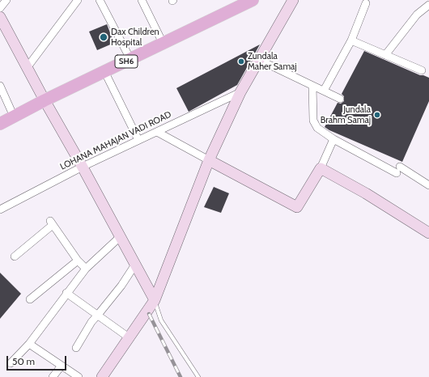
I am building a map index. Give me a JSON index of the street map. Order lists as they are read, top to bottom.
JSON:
{
  "streets": {
    "main road": ["SH6"],
    "street": ["LOHANA MAHAJAN VADI ROAD"]
  },
  "places": ["Dax Children Hospital", "Zundala Maher Samaj", "Jundala Brahm Samaj"],
  "scale_bar": "50 m"
}
